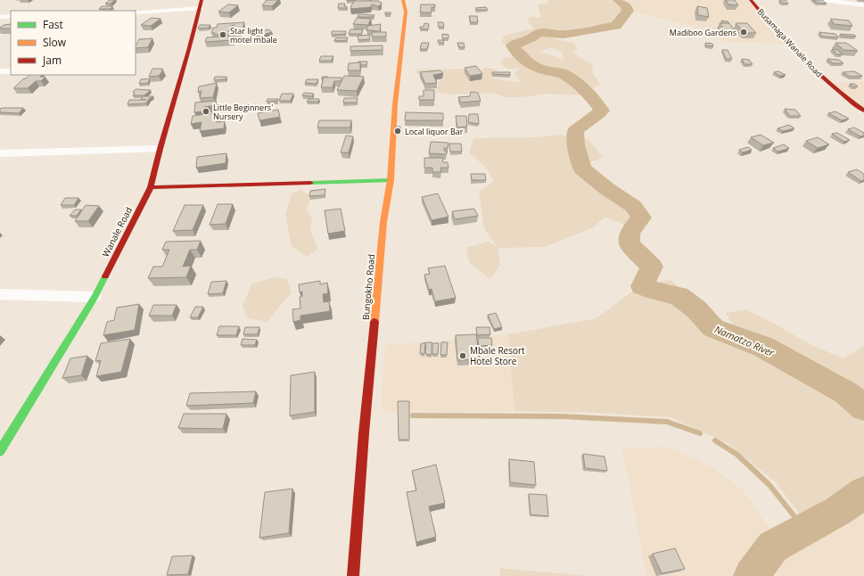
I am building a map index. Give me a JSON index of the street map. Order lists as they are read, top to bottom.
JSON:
{
  "streets": {
    "street": ["Busamaga Wanale Road", "Wanale Road", "Bungokho Road"]
  },
  "water": ["Namatzo River"],
  "places": [
    "Madiboo Gardens",
    "Star light motel mbale",
    "Little Beginners' Nursery",
    "Local liquor Bar",
    "Mbale Resort Hotel Store"
  ],
  "legend": ["Fast", "Slow", "Jam"]
}
